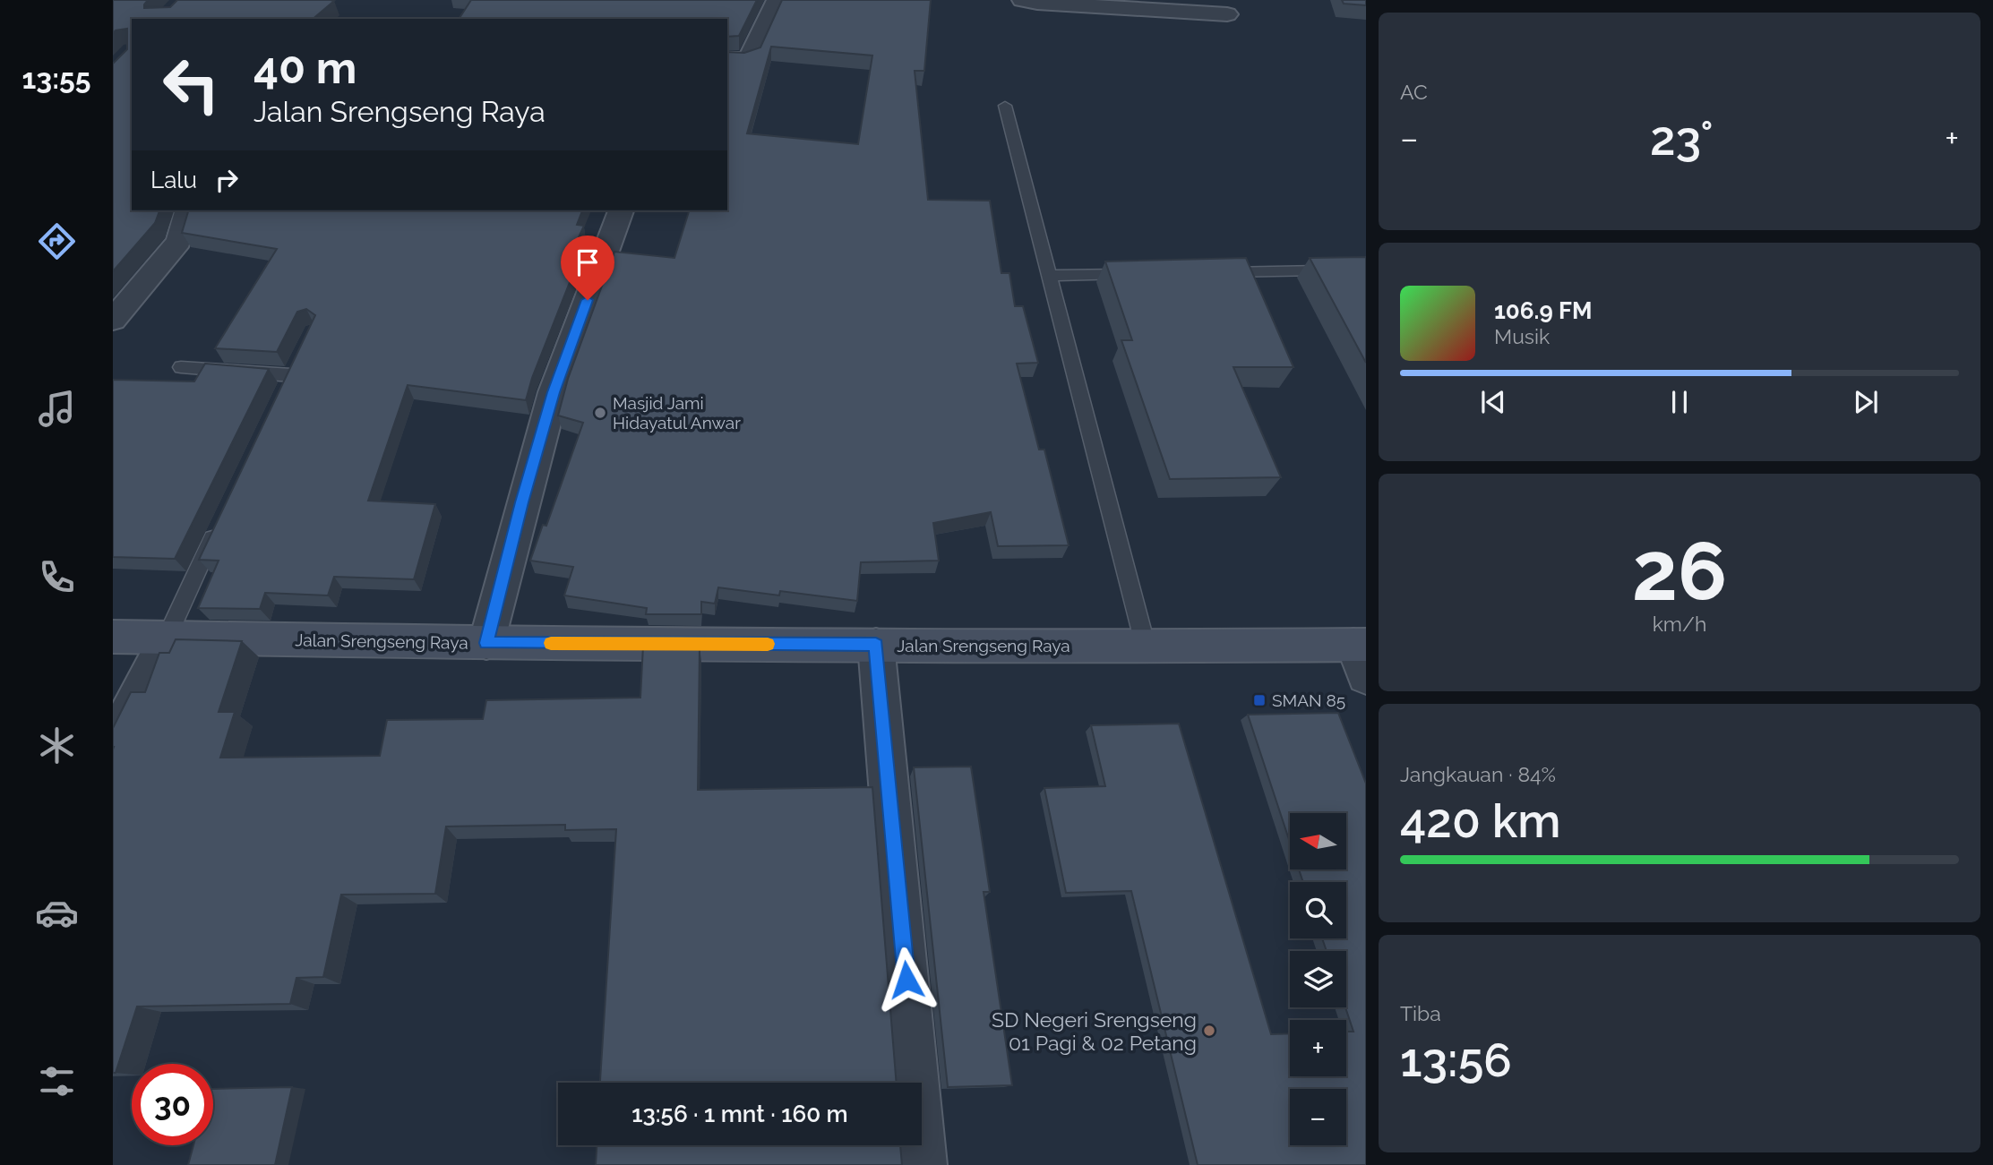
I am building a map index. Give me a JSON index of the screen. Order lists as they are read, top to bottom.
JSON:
{
  "streets": {
    "main road": ["Jalan Srengseng Raya"]
  },
  "places": {
    "other": ["Masjid Jami Hidayatul Anwar", "SD Negeri Srengseng 01 Pagi & 02 Petang"],
    "transit": ["SMAN 85"]
  },
  "north": "left",
  "page": {
    "tabs": "13:55",
    "tile": [
      "AC",
      ["26", "km/h"],
      ["Jangkauan · 84%", "420 km"],
      ["Tiba", "13:56"]
    ],
    "turn": ["40 m", "Jalan Srengseng Raya"],
    "heat": ["−", "23°", "+"],
    "then": "Lalu",
    "song": ["106.9 FM", "Musik"],
    "map_buttons": ["+", "−"],
    "limit": "30",
    "trip": "13:56 · 1 mnt · 160 m"
  }
}
